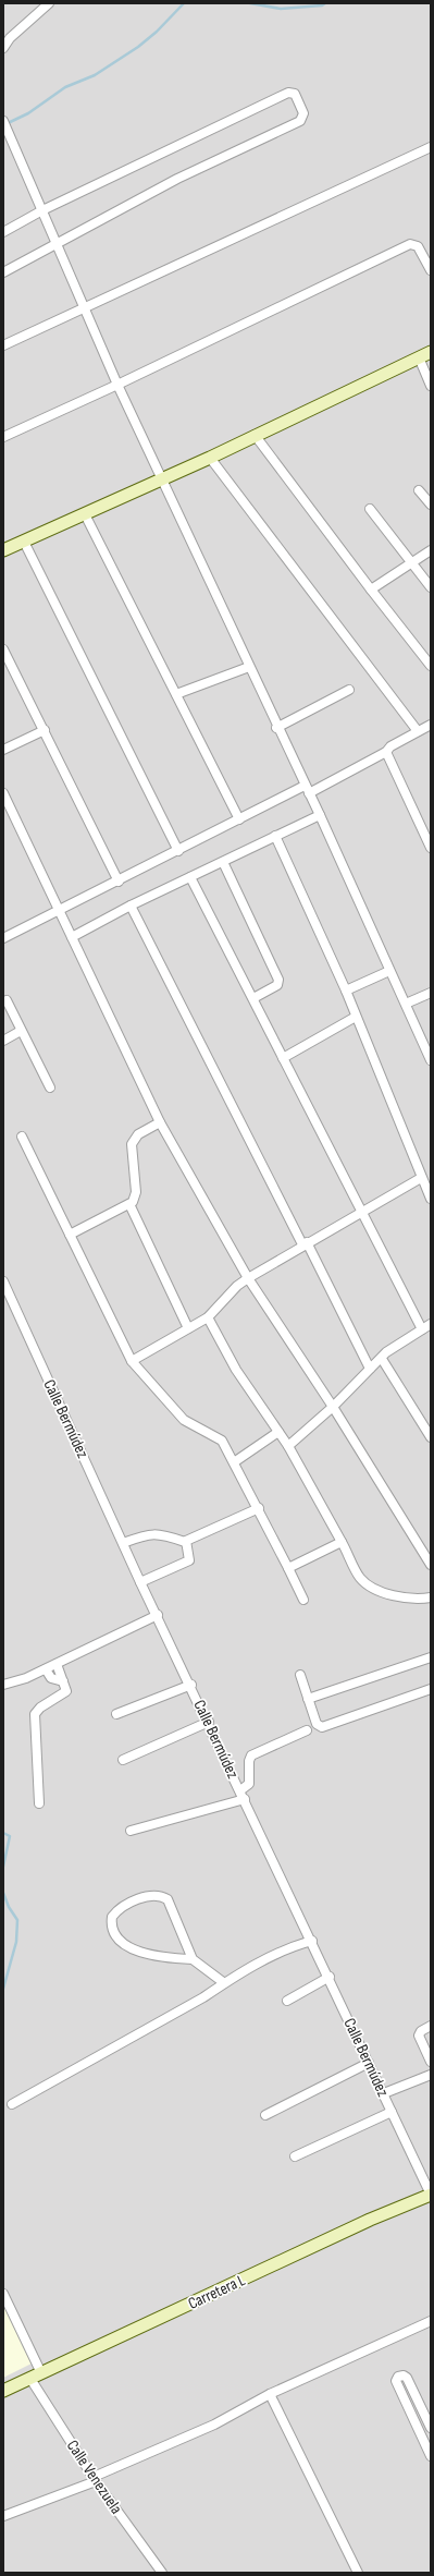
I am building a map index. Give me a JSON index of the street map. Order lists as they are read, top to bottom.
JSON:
{
  "streets": {
    "street": ["Calle Bermúdez", "Carretera L", "Calle Venezuela"]
  },
  "crossings": [
    ["Calle Bermúdez", "Carretera L"],
    ["Carretera L", "Calle Venezuela"]
  ]
}
